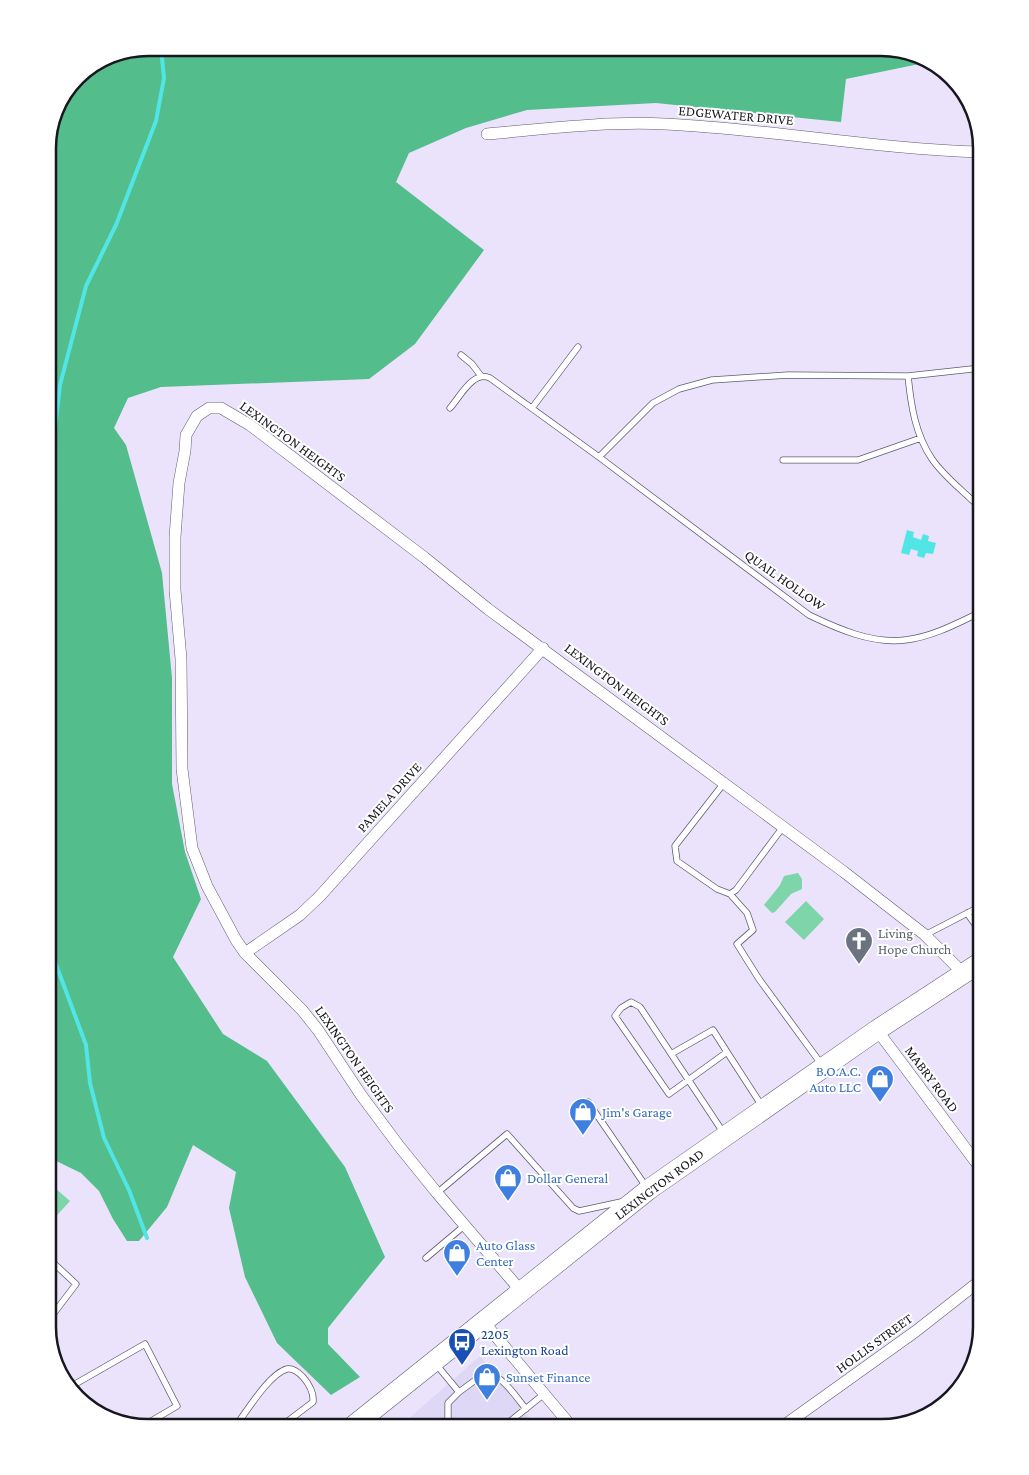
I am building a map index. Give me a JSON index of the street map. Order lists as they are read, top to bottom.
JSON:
{
  "streets": {
    "highway": ["LEXINGTON ROAD"],
    "street": [
      "EDGEWATER DRIVE",
      "LEXINGTON HEIGHTS",
      "PAMELA DRIVE",
      "MABRY ROAD",
      "HOLLIS STREET"
    ],
    "lane": ["QUAIL HOLLOW"]
  },
  "crossings": [
    ["LEXINGTON HEIGHTS", "PAMELA DRIVE"],
    ["LEXINGTON HEIGHTS", "LEXINGTON ROAD"],
    ["MABRY ROAD", "LEXINGTON ROAD"]
  ],
  "places": {
    "church": ["Living Hope Church"],
    "shop": [
      "B.O.A.C. Auto LLC",
      "Jim's Garage",
      "Dollar General",
      "Auto Glass Center",
      "Sunset Finance"
    ],
    "bus stop": ["2205 Lexington Road"]
  }
}
